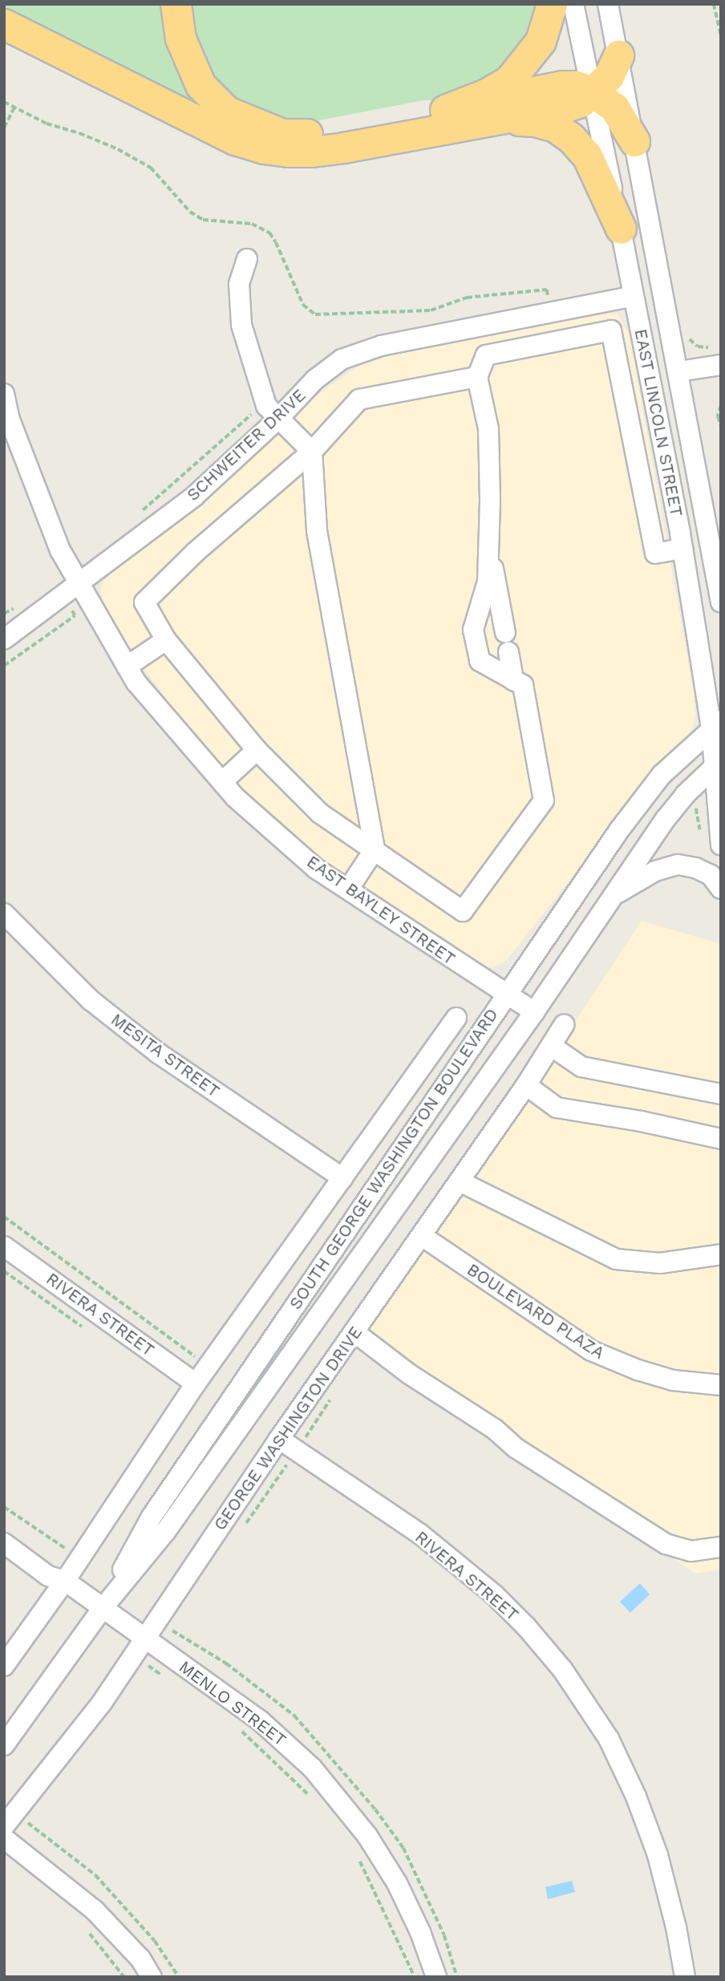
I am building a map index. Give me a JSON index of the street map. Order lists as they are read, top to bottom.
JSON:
{
  "streets": {
    "street": [
      "EAST LINCOLN STREET",
      "SCHWEITER DRIVE",
      "EAST BAYLEY STREET",
      "MESITA STREET",
      "SOUTH GEORGE WASHINGTON BOULEVARD",
      "BOULEVARD PLAZA",
      "RIVERA STREET",
      "GEORGE WASHINGTON DRIVE",
      "MENLO STREET"
    ]
  },
  "crossings": [
    ["EAST LINCOLN STREET", "SCHWEITER DRIVE"],
    ["EAST LINCOLN STREET", "SOUTH GEORGE WASHINGTON BOULEVARD"],
    ["SCHWEITER DRIVE", "EAST BAYLEY STREET"],
    ["EAST BAYLEY STREET", "SOUTH GEORGE WASHINGTON BOULEVARD"],
    ["SOUTH GEORGE WASHINGTON BOULEVARD", "MENLO STREET"],
    ["BOULEVARD PLAZA", "GEORGE WASHINGTON DRIVE"],
    ["RIVERA STREET", "GEORGE WASHINGTON DRIVE"],
    ["GEORGE WASHINGTON DRIVE", "MENLO STREET"]
  ]
}
